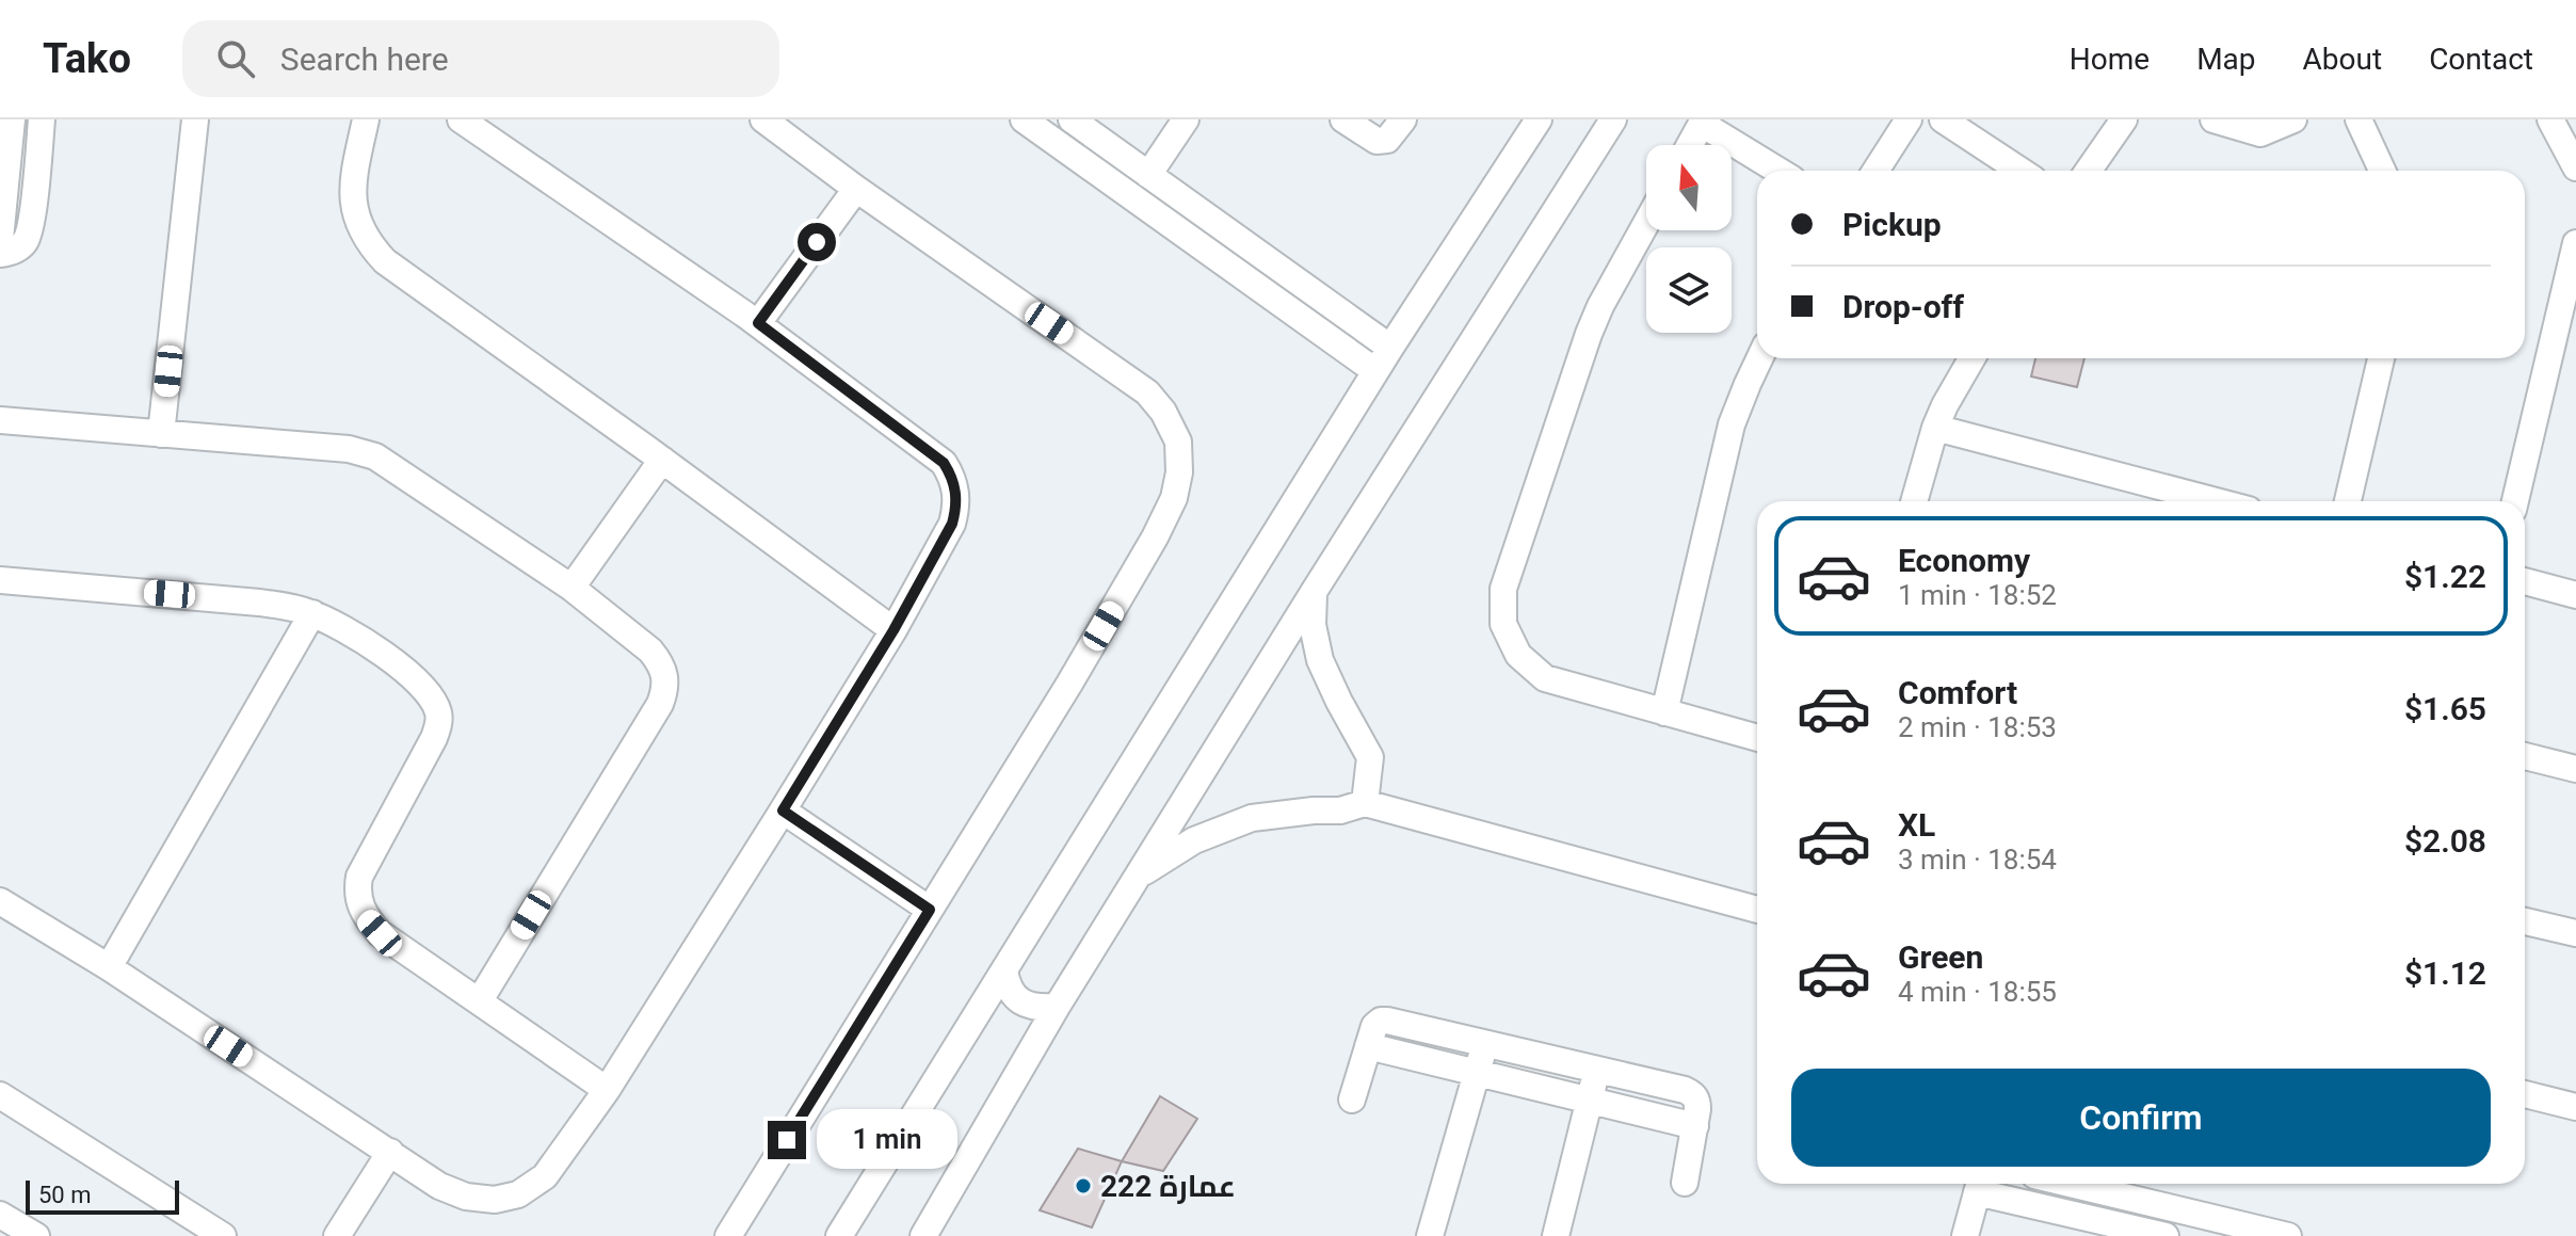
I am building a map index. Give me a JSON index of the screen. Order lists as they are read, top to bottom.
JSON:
{
  "places": ["عمارة 222"],
  "scale_bar": "50 m",
  "north": "top",
  "page": {
    "header": "Tako",
    "search": "Search here",
    "nav": [
      "Home",
      "Map",
      "About",
      "Contact"
    ],
    "banner": ["Pickup", "Drop-off"],
    "list": [
      {
        "name": "Economy",
        "note": "1 min · 18:52",
        "value": "$1.22"
      },
      {
        "name": "Comfort",
        "note": "2 min · 18:53",
        "value": "$1.65"
      },
      {
        "name": "XL",
        "note": "3 min · 18:54",
        "value": "$2.08"
      },
      {
        "name": "Green",
        "note": "4 min · 18:55",
        "value": "$1.12"
      }
    ],
    "buttons": "Confirm",
    "bubble": "1 min",
    "scale": "50 m"
  }
}
